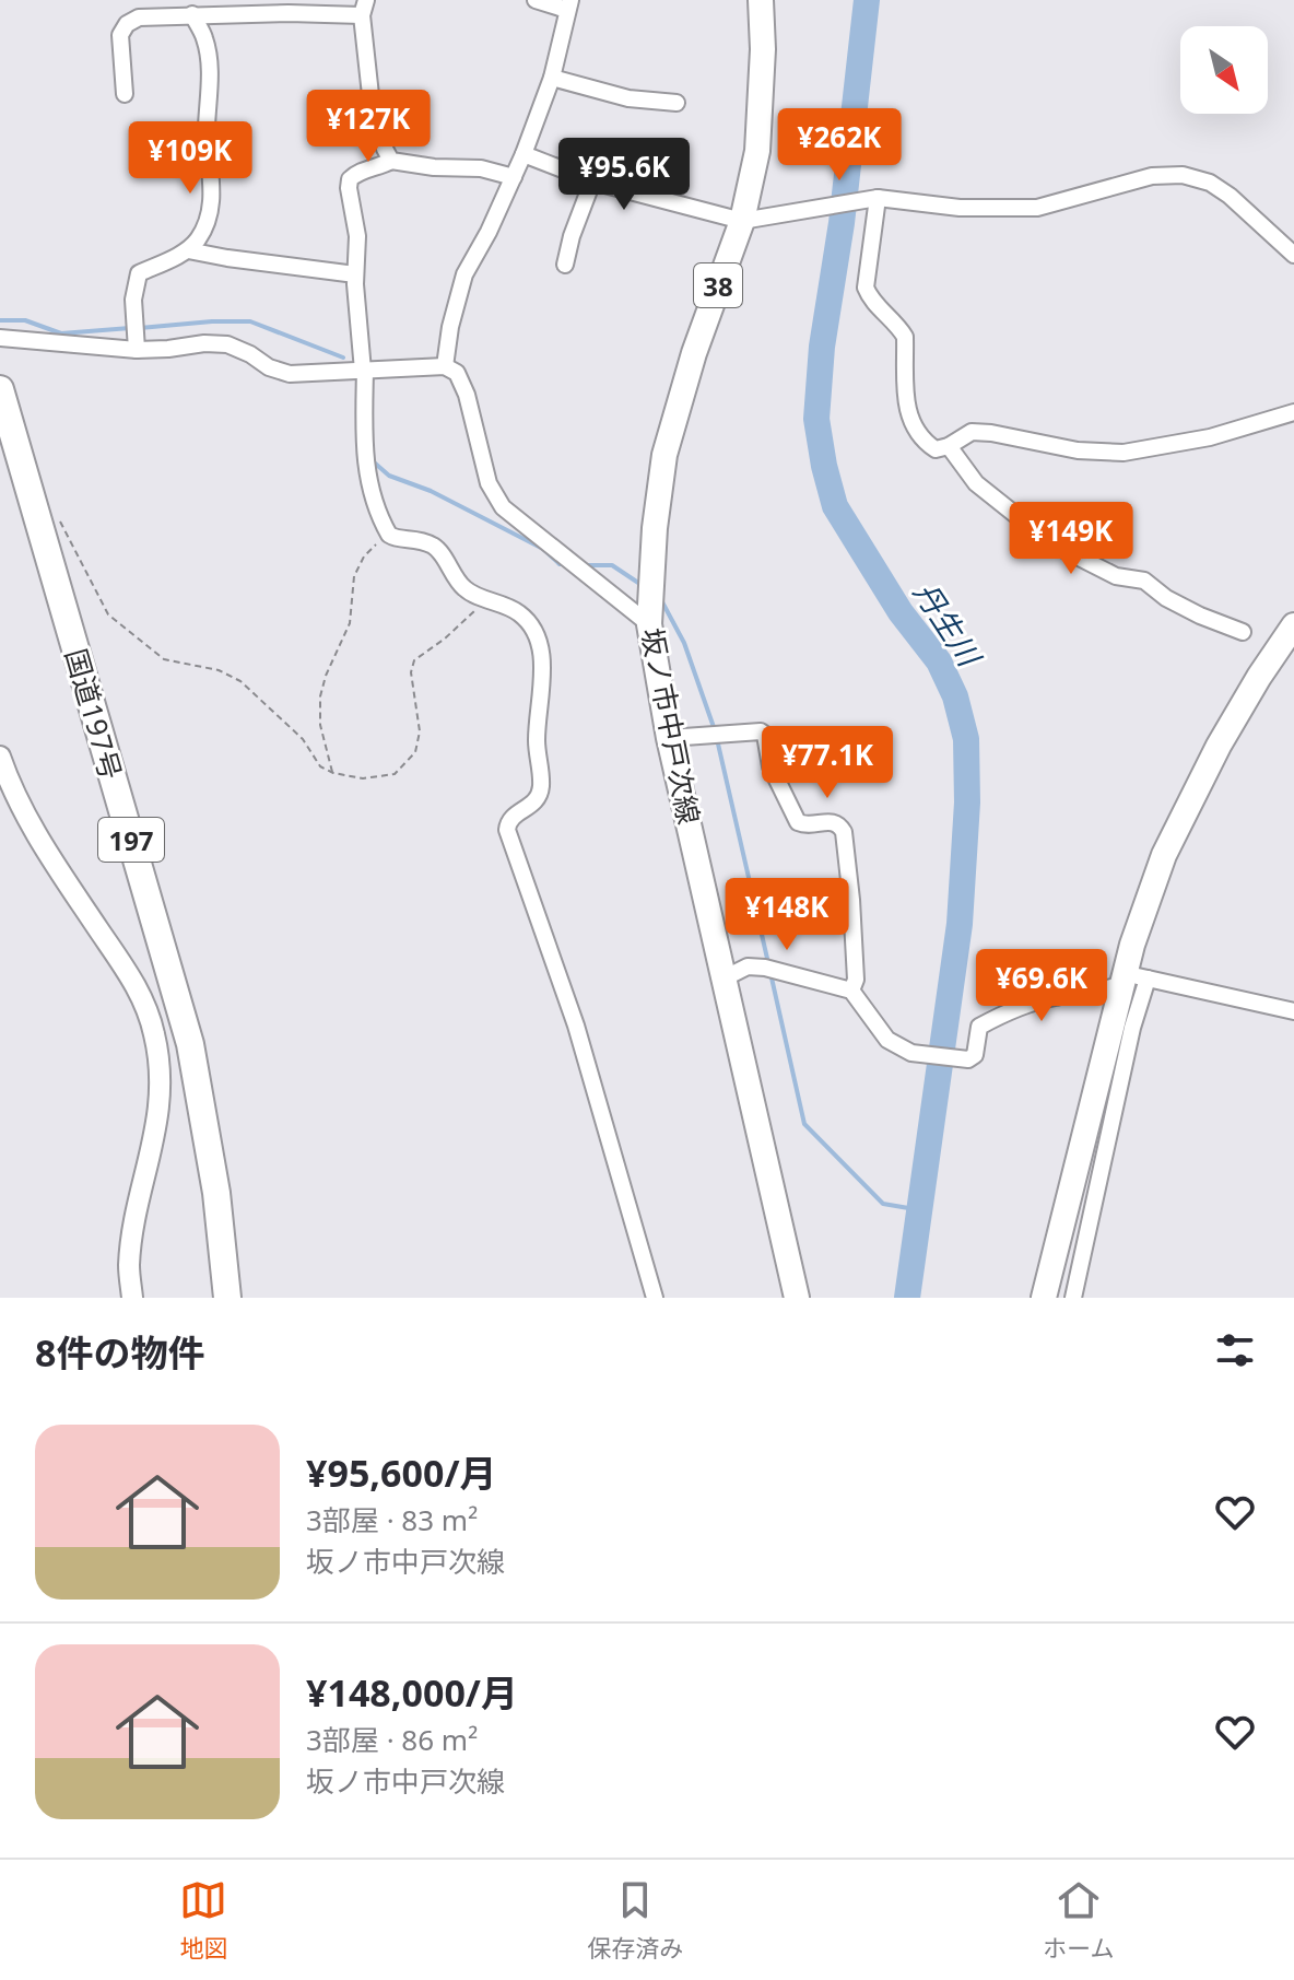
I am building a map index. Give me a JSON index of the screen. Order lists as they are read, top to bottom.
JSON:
{
  "streets": {
    "highway": ["国道197号", "197"],
    "main road": ["38", "坂ノ市中戸次線"]
  },
  "water": ["丹生川"],
  "north": "bottom right",
  "page": {
    "price": [
      "¥127K",
      "¥262K",
      "¥109K",
      "¥95.6K",
      "¥149K",
      "¥77.1K",
      "¥148K",
      "¥69.6K"
    ],
    "heading": "8件の物件",
    "list": [
      {
        "name": "¥95,600/月",
        "note": "3部屋 · 83 m² · 坂ノ市中戸次線"
      },
      {
        "name": "¥148,000/月",
        "note": "3部屋 · 86 m² · 坂ノ市中戸次線"
      }
    ],
    "tabs": ["地図", "保存済み", "ホーム"]
  }
}
